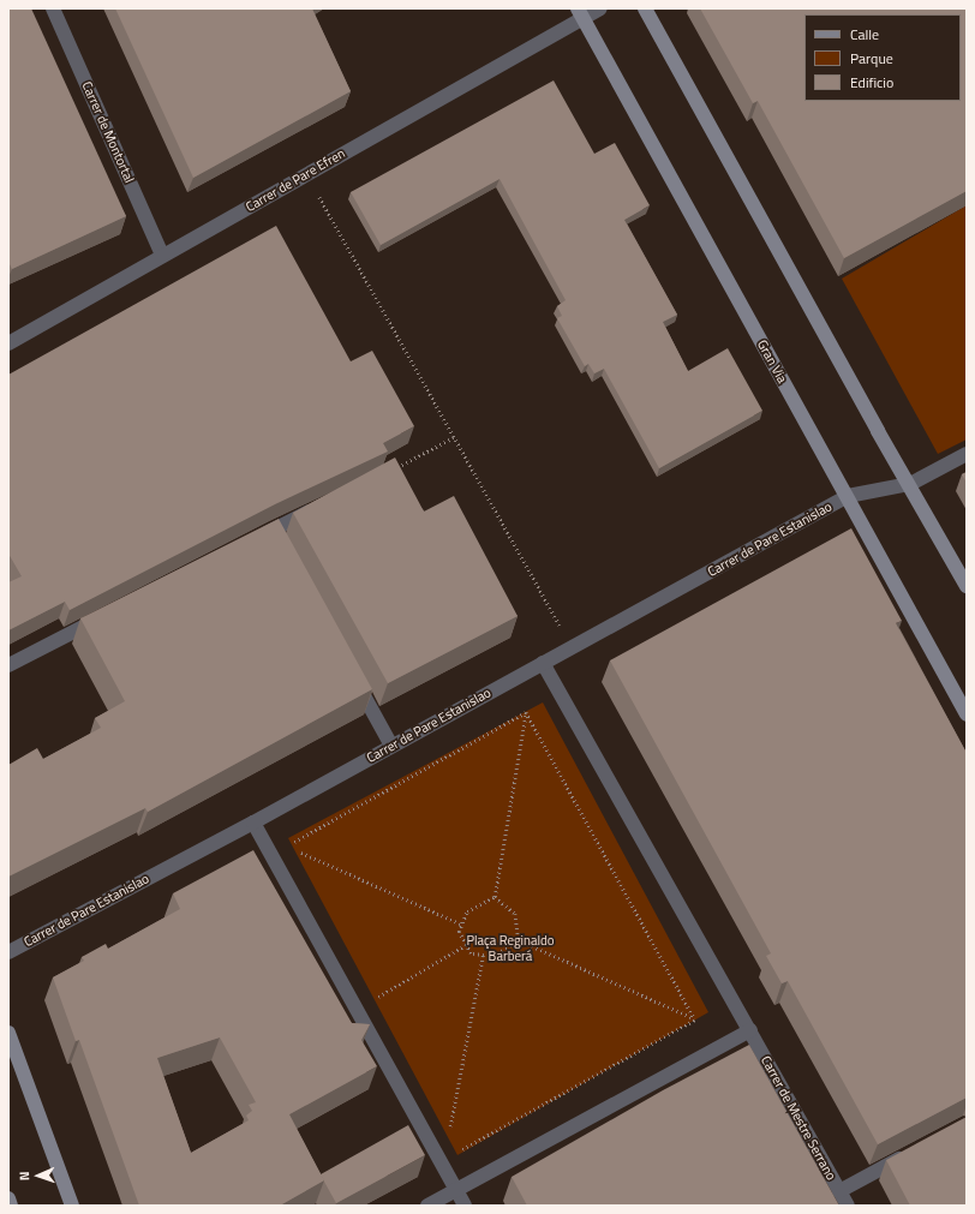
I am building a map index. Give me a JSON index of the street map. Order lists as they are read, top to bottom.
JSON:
{
  "streets": {
    "street": [
      "Carrer de Montortal",
      "Carrer de Pare Efren",
      "Gran Via",
      "Carrer de Pare Estanislao",
      "Carrer de Mestre Serrano"
    ]
  },
  "crossings": [
    ["Carrer de Montortal", "Carrer de Pare Efren"],
    ["Carrer de Pare Efren", "Gran Via"],
    ["Gran Via", "Carrer de Pare Estanislao"]
  ],
  "parks": ["Plaça Reginaldo Barberá"],
  "legend": ["Calle", "Parque", "Edificio"],
  "north": "left"
}
